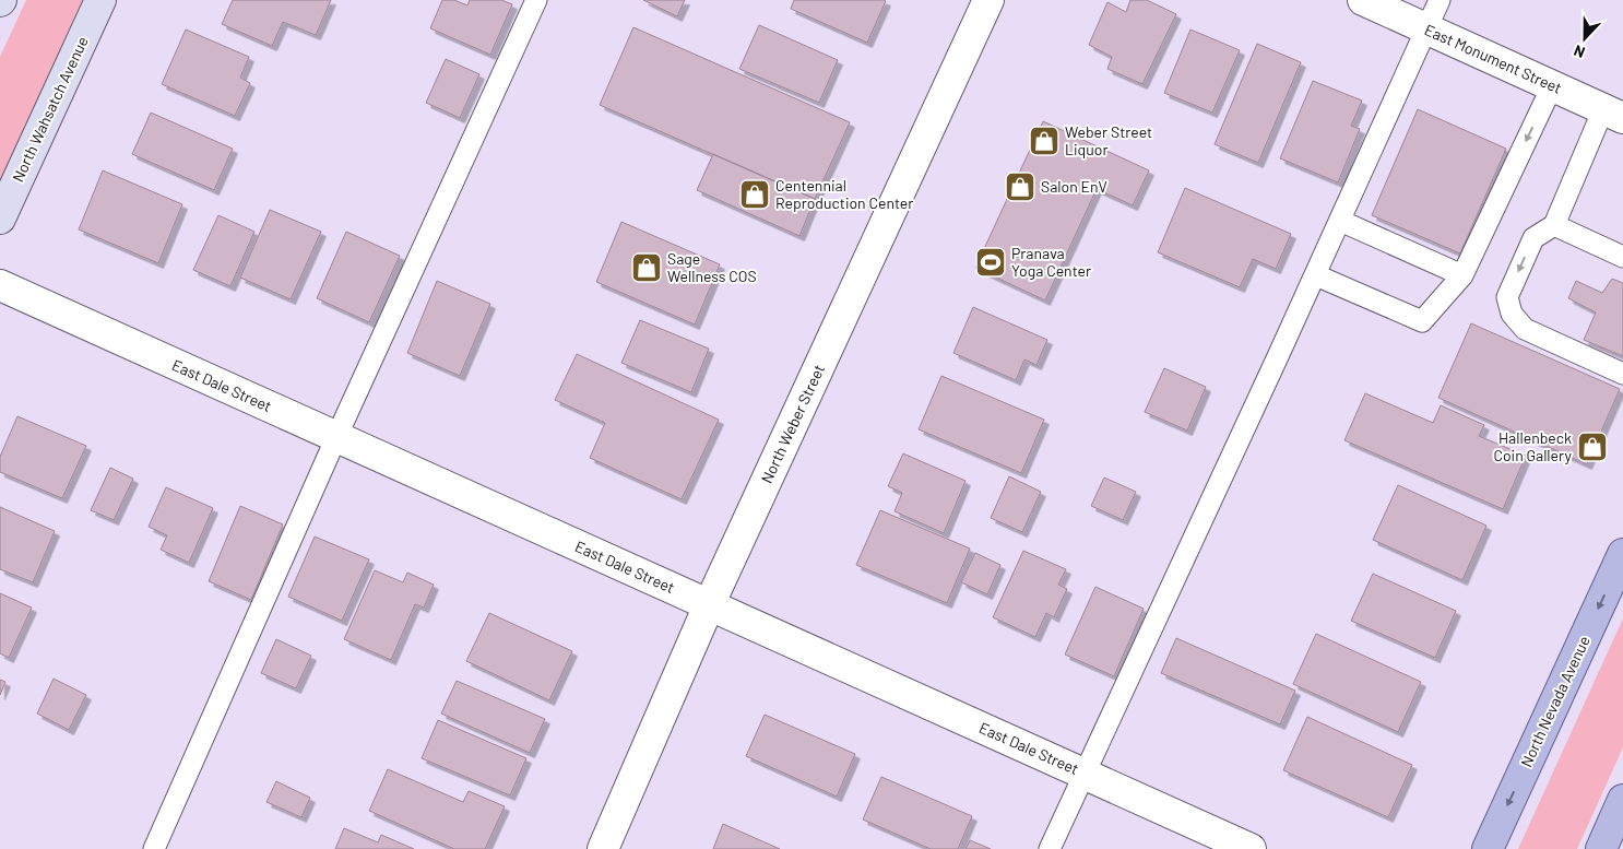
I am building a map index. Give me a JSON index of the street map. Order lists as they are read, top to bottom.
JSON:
{
  "streets": {
    "main road": ["North Wahsatch Avenue", "North Nevada Avenue"],
    "street": ["East Monument Street", "East Dale Street", "North Weber Street"]
  },
  "crossings": [
    ["East Dale Street", "North Weber Street"]
  ],
  "one_way": ["North Nevada Avenue"],
  "places": {
    "shop": [
      "Weber Street Liquor",
      "Salon EnV",
      "Centennial Reproduction Center",
      "Sage Wellness COS",
      "Hallenbeck Coin Gallery"
    ],
    "sports": ["Pranava Yoga Center"]
  },
  "north": "bottom"
}
